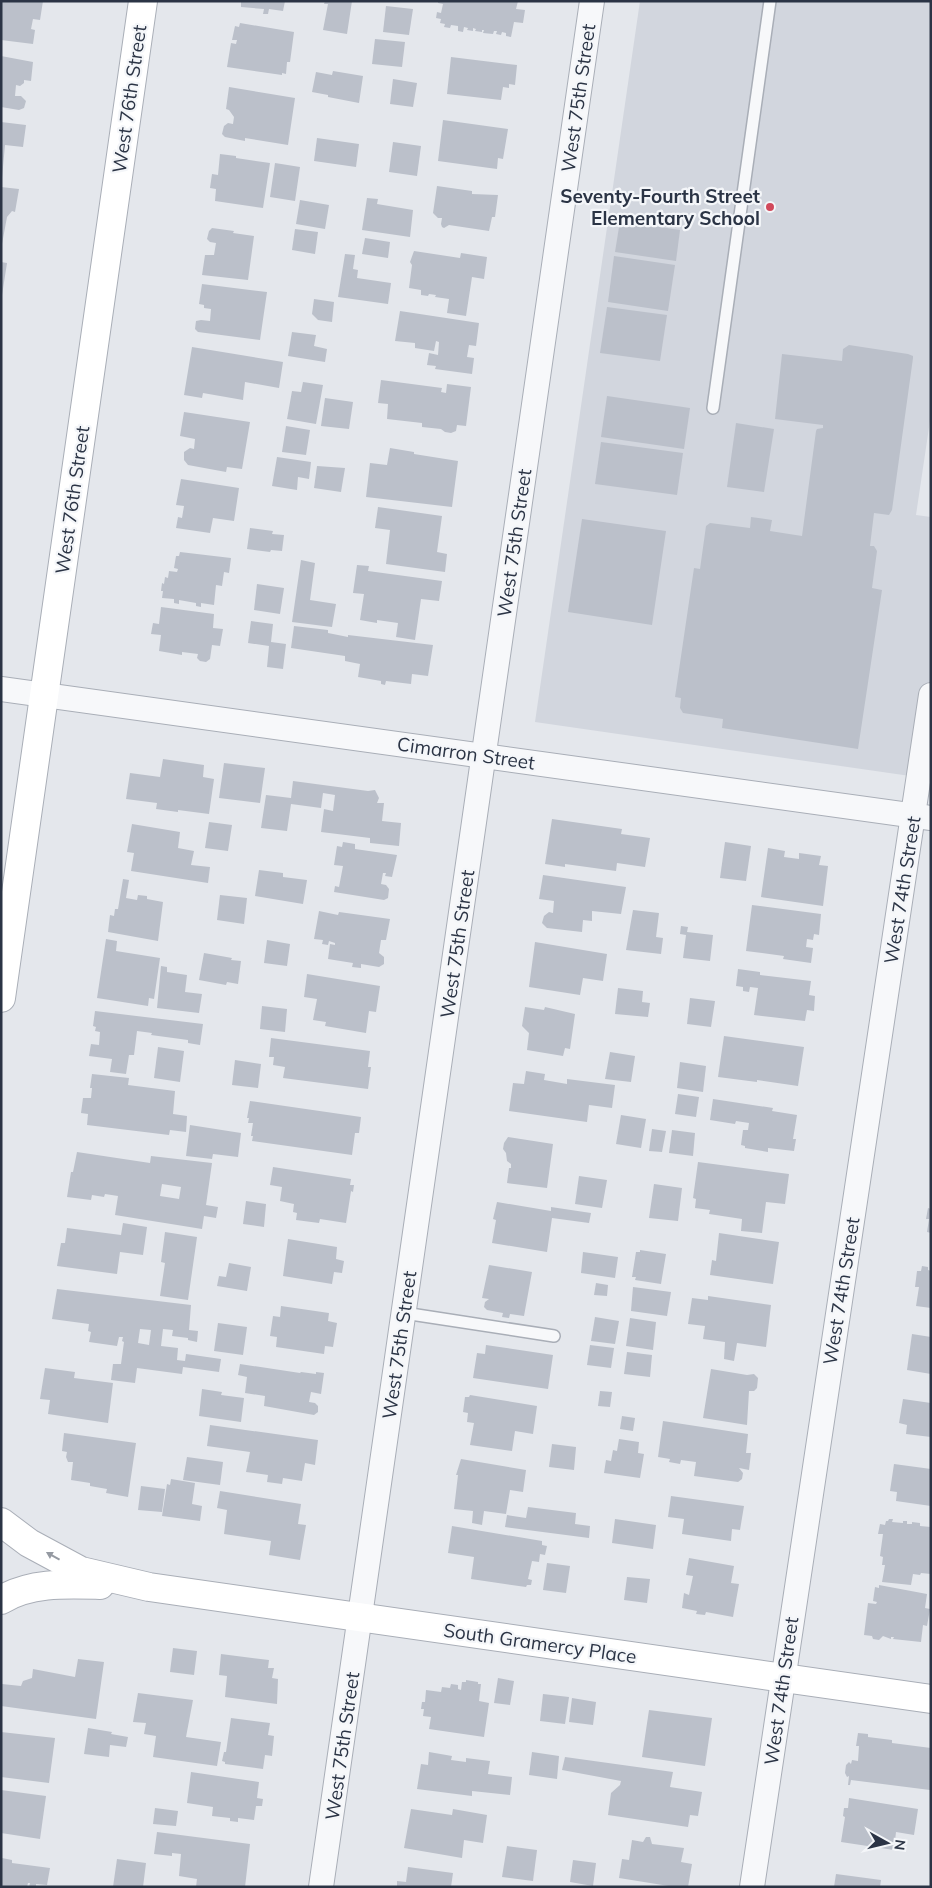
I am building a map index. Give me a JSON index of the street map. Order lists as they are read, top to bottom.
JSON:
{
  "streets": {
    "street": [
      "West 75th Street",
      "West 76th Street",
      "Cimarron Street",
      "West 74th Street",
      "South Gramercy Place"
    ]
  },
  "crossings": [
    ["West 75th Street", "Cimarron Street"],
    ["West 75th Street", "South Gramercy Place"],
    ["West 76th Street", "Cimarron Street"],
    ["Cimarron Street", "West 74th Street"],
    ["West 74th Street", "South Gramercy Place"]
  ],
  "places": ["Seventy-Fourth Street Elementary School"],
  "north": "right"
}
